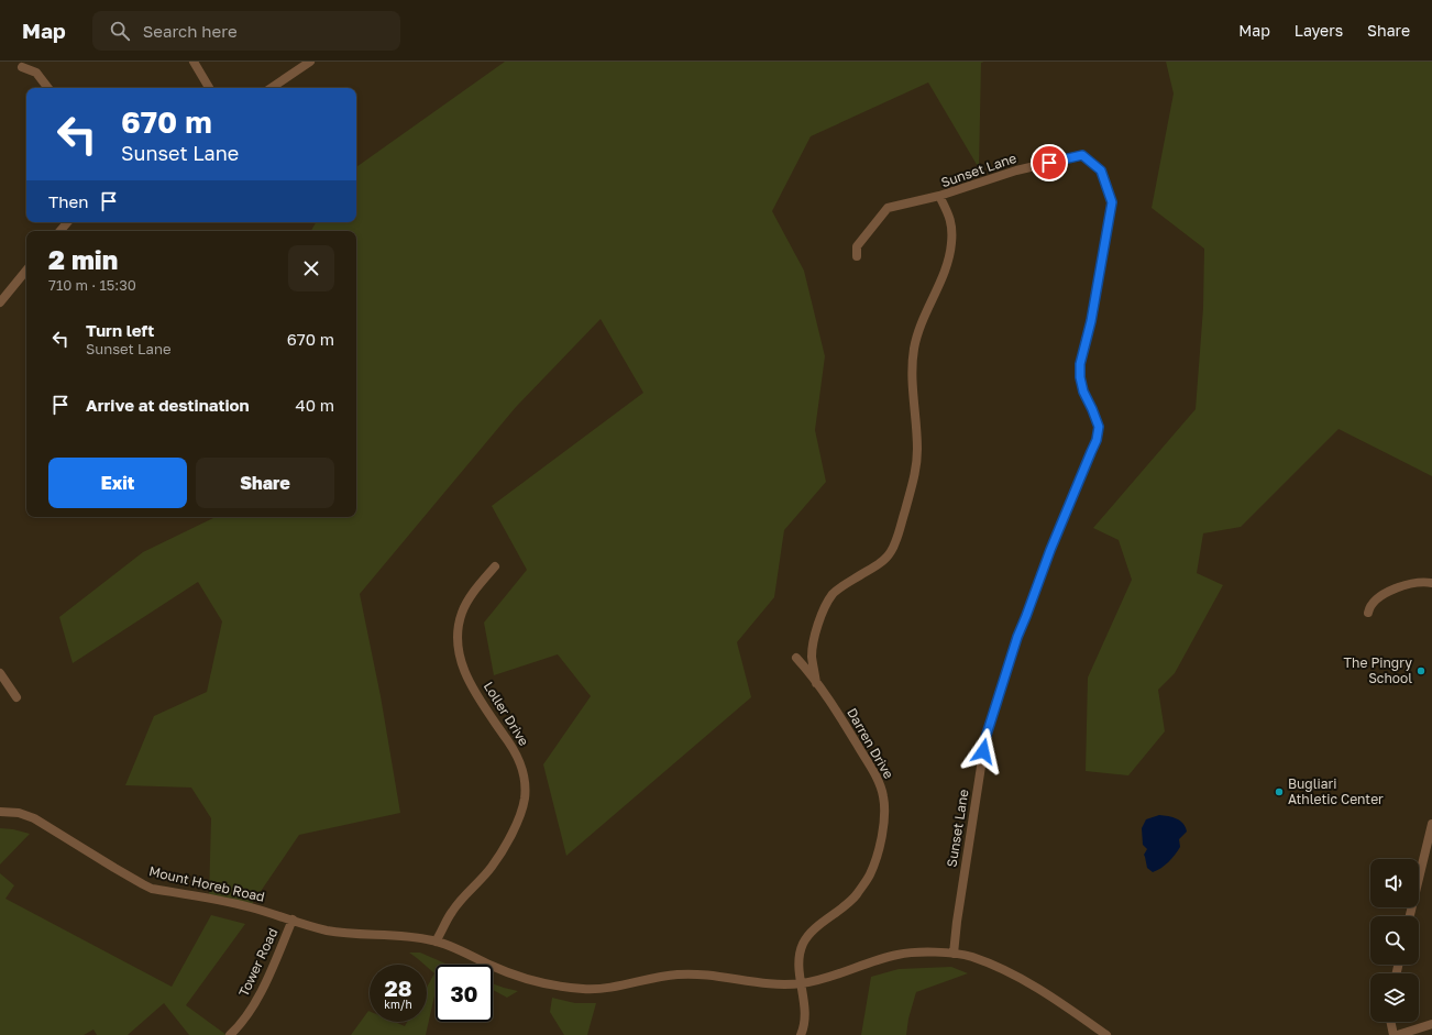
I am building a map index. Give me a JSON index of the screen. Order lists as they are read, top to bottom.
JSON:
{
  "streets": {
    "street": [
      "Sunset Lane",
      "Loller Drive",
      "Darren Drive",
      "Mount Horeb Road",
      "Tower Road"
    ]
  },
  "crossings": [
    ["Sunset Lane", "Darren Drive"],
    ["Sunset Lane", "Mount Horeb Road"],
    ["Loller Drive", "Mount Horeb Road"],
    ["Darren Drive", "Mount Horeb Road"],
    ["Mount Horeb Road", "Tower Road"]
  ],
  "places": ["The Pingry School", "Bugliari Athletic Center"],
  "page": {
    "header": "Map",
    "search": "Search here",
    "nav": ["Map", "Layers", "Share"],
    "turn": ["670 m", "Sunset Lane"],
    "then": "Then",
    "heading": ["2 min", "710 m · 15:30"],
    "list": [
      {
        "name": "Turn left",
        "note": "Sunset Lane",
        "value": "670 m"
      },
      {
        "name": "Arrive at destination",
        "value": "40 m"
      }
    ],
    "buttons": ["Exit", "Share"],
    "speed": "28 km/h",
    "limit": "30"
  }
}
